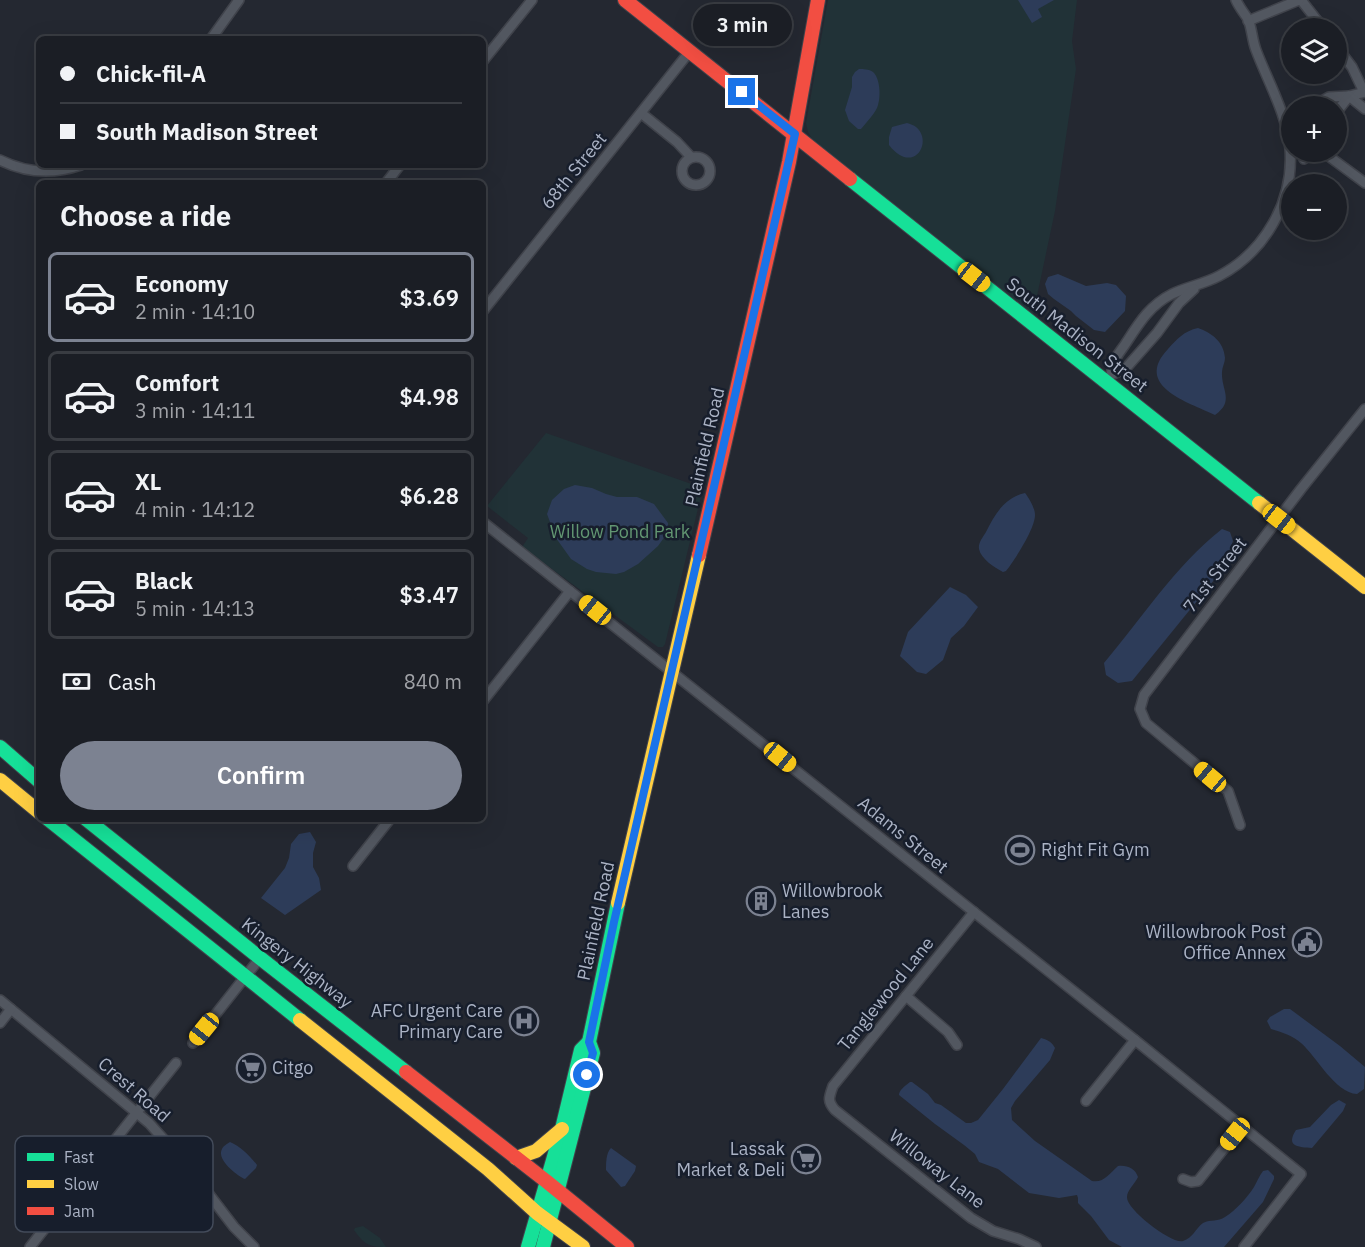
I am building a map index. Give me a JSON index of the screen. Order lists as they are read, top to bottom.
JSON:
{
  "streets": {
    "main road": ["South Madison Street", "Plainfield Road", "Kingery Highway"],
    "street": [
      "68th Street",
      "71st Street",
      "Adams Street",
      "Tanglewood Lane",
      "Crest Road",
      "Willoway Lane"
    ]
  },
  "crossings": [
    ["68th Street", "South Madison Street"],
    ["South Madison Street", "Plainfield Road"],
    ["South Madison Street", "71st Street"],
    ["Plainfield Road", "Adams Street"],
    ["Plainfield Road", "Kingery Highway"],
    ["Adams Street", "Tanglewood Lane"],
    ["Tanglewood Lane", "Willoway Lane"]
  ],
  "parks": ["Willow Pond Park"],
  "places": {
    "sports": ["Right Fit Gym"],
    "building": ["Willowbrook Lanes"],
    "public building": ["Willowbrook Post Office Annex"],
    "hospital": ["AFC Urgent Care Primary Care"],
    "supermarket": ["Citgo", "Lassak Market & Deli"]
  },
  "legend": ["Fast", "Slow", "Jam"],
  "page": {
    "bubble": "3 min",
    "map_buttons": ["+", "−"],
    "banner": ["Chick-fil-A", "South Madison Street"],
    "heading": "Choose a ride",
    "list": [
      {
        "name": "Economy",
        "note": "2 min · 14:10",
        "value": "$3.69"
      },
      {
        "name": "Comfort",
        "note": "3 min · 14:11",
        "value": "$4.98"
      },
      {
        "name": "XL",
        "note": "4 min · 14:12",
        "value": "$6.28"
      },
      {
        "name": "Black",
        "note": "5 min · 14:13",
        "value": "$3.47"
      }
    ],
    "pay": ["Cash", "840 m"],
    "buttons": "Confirm"
  }
}
